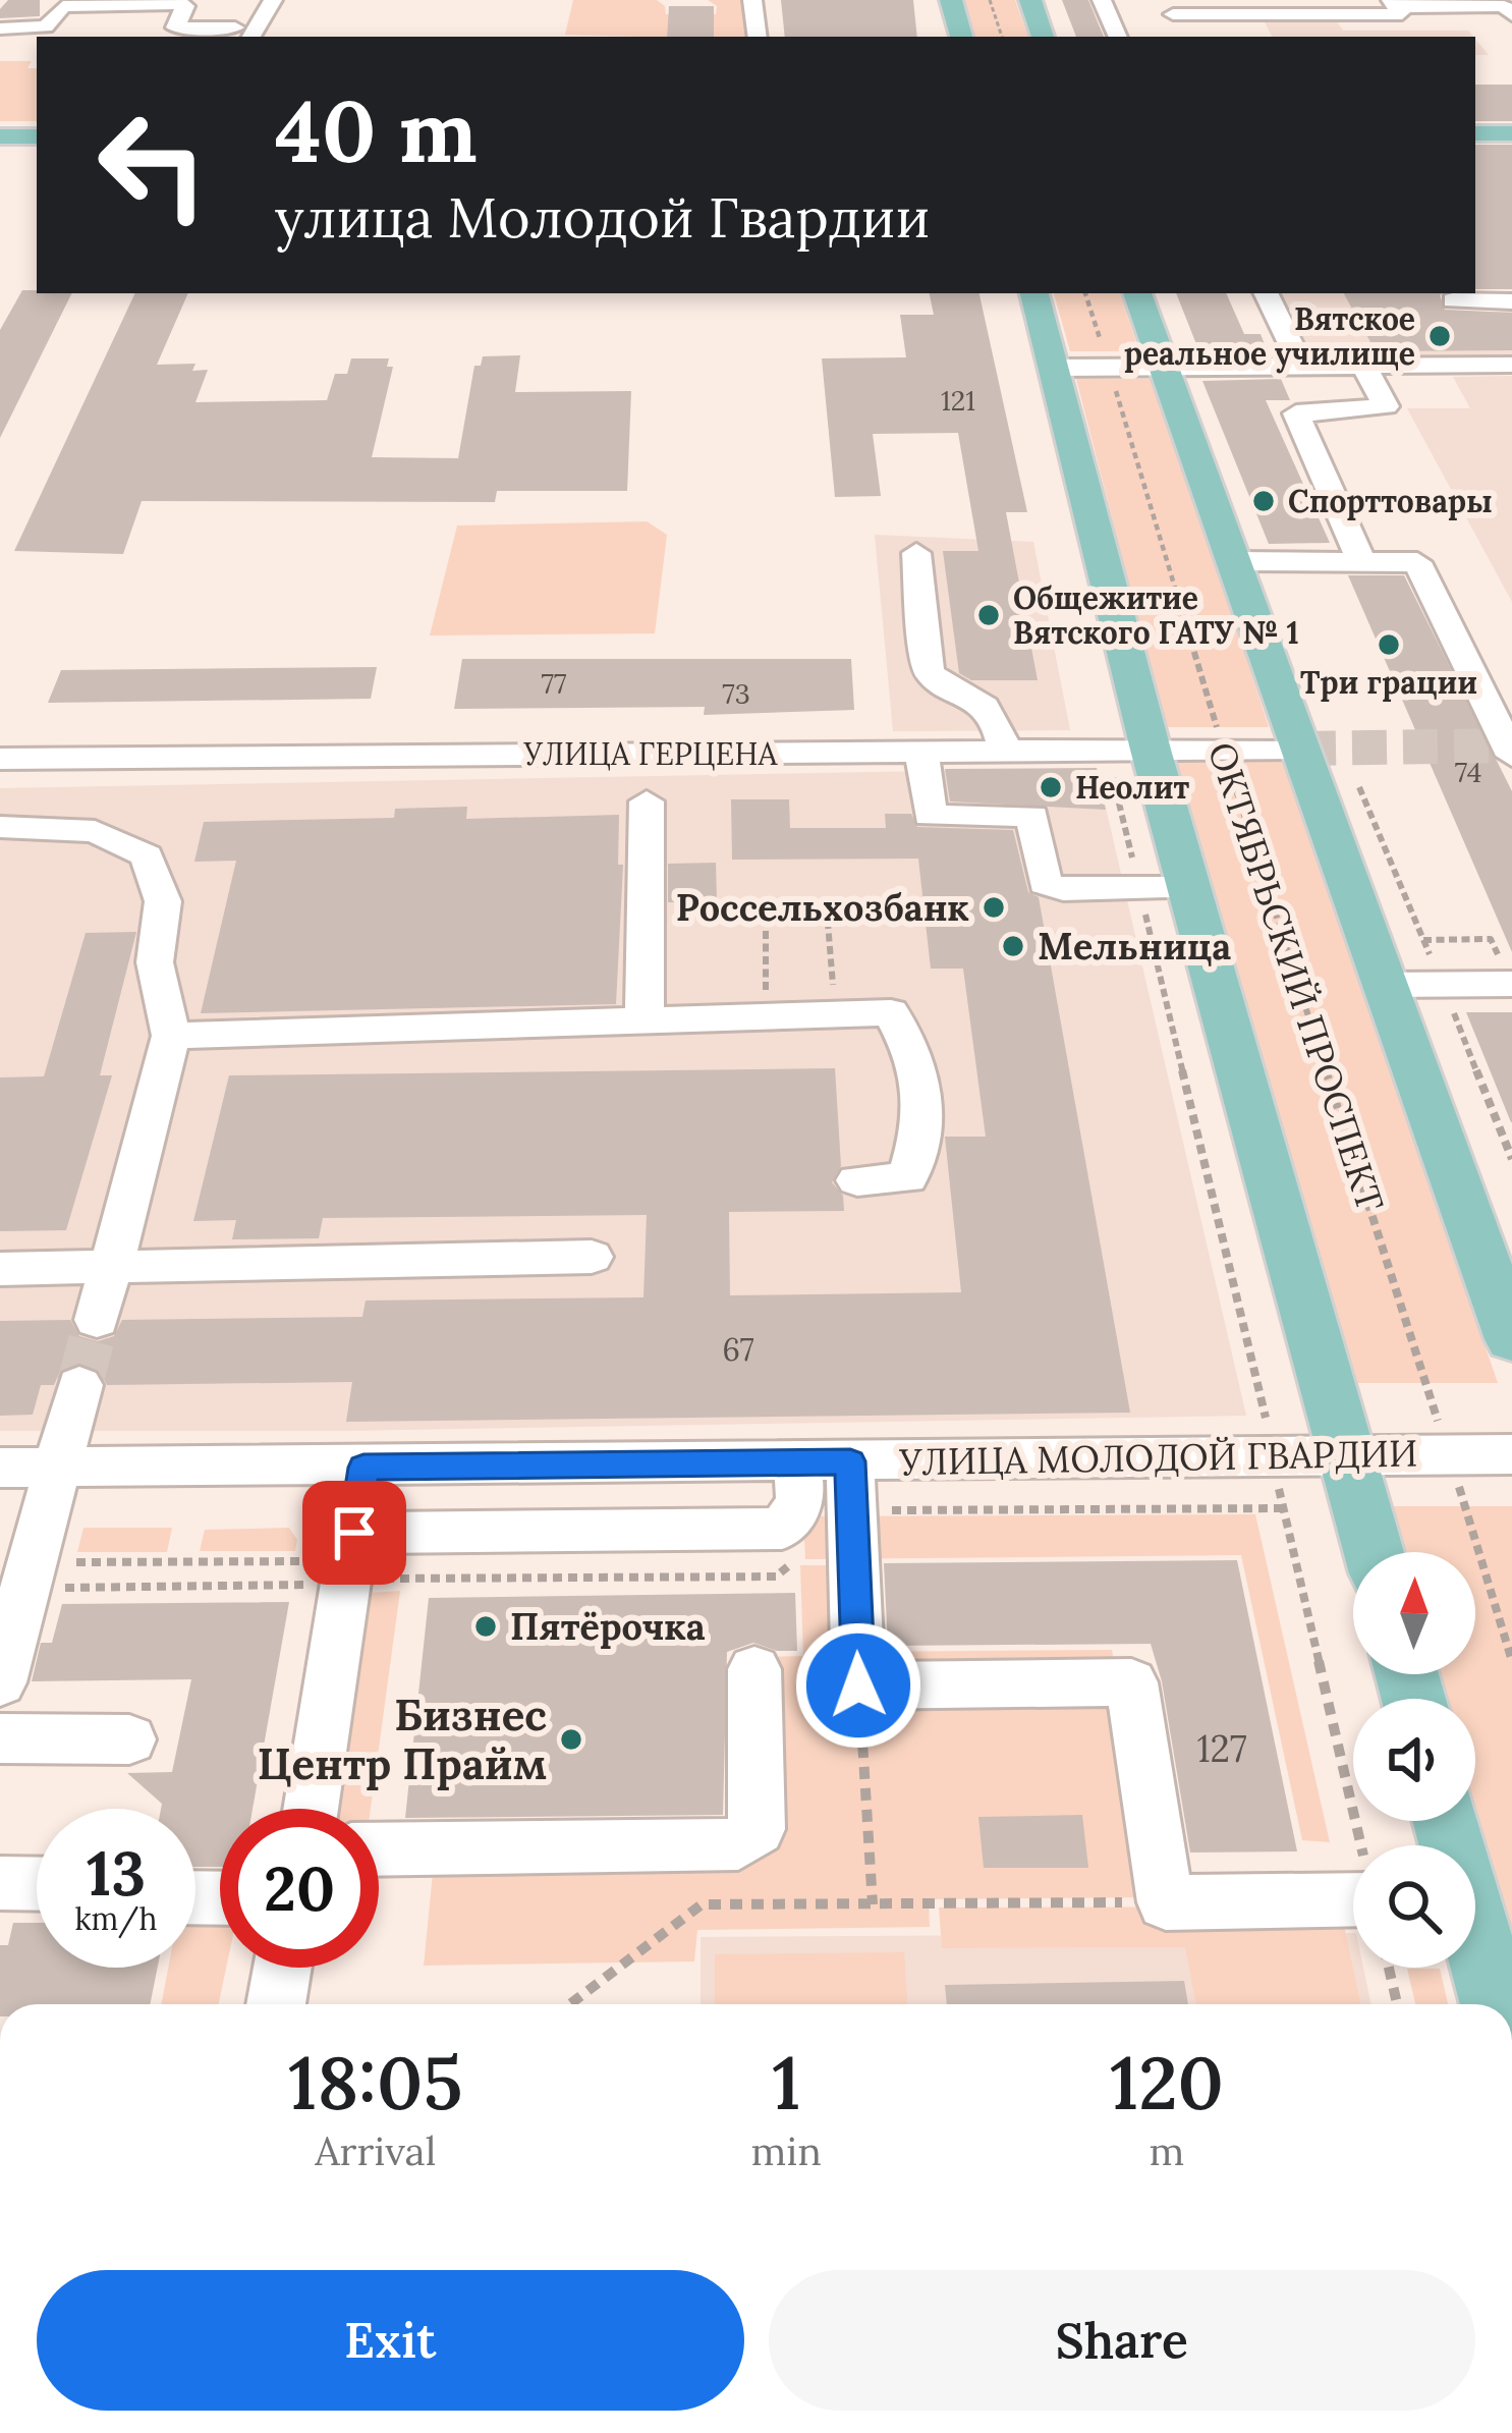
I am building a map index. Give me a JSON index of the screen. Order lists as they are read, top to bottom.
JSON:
{
  "streets": {
    "main road": ["ОКТЯБРЬСКИЙ ПРОСПЕКТ"],
    "street": ["УЛИЦА ГЕРЦЕНА", "УЛИЦА МОЛОДОЙ ГВАРДИИ"]
  },
  "crossings": [
    ["УЛИЦА ГЕРЦЕНА", "ОКТЯБРЬСКИЙ ПРОСПЕКТ"],
    ["ОКТЯБРЬСКИЙ ПРОСПЕКТ", "УЛИЦА МОЛОДОЙ ГВАРДИИ"]
  ],
  "places": [
    "Вятское реальное училище",
    "Спорттовары",
    "Общежитие Вятского ГАТУ № 1",
    "Три грации",
    "Неолит",
    "Россельхозбанк",
    "Мельница",
    "Пятёрочка",
    "Бизнес Центр Прайм"
  ],
  "house_numbers": [
    "121",
    "77",
    "73",
    "74",
    "67",
    "127"
  ],
  "north": "top",
  "page": {
    "turn": ["40 m", "улица Молодой Гвардии"],
    "speed": "13 km/h",
    "limit": "20",
    "eta": [
      "18:05",
      "Arrival",
      "1",
      "min",
      "120",
      "m"
    ],
    "buttons": ["Exit", "Share"]
  }
}
